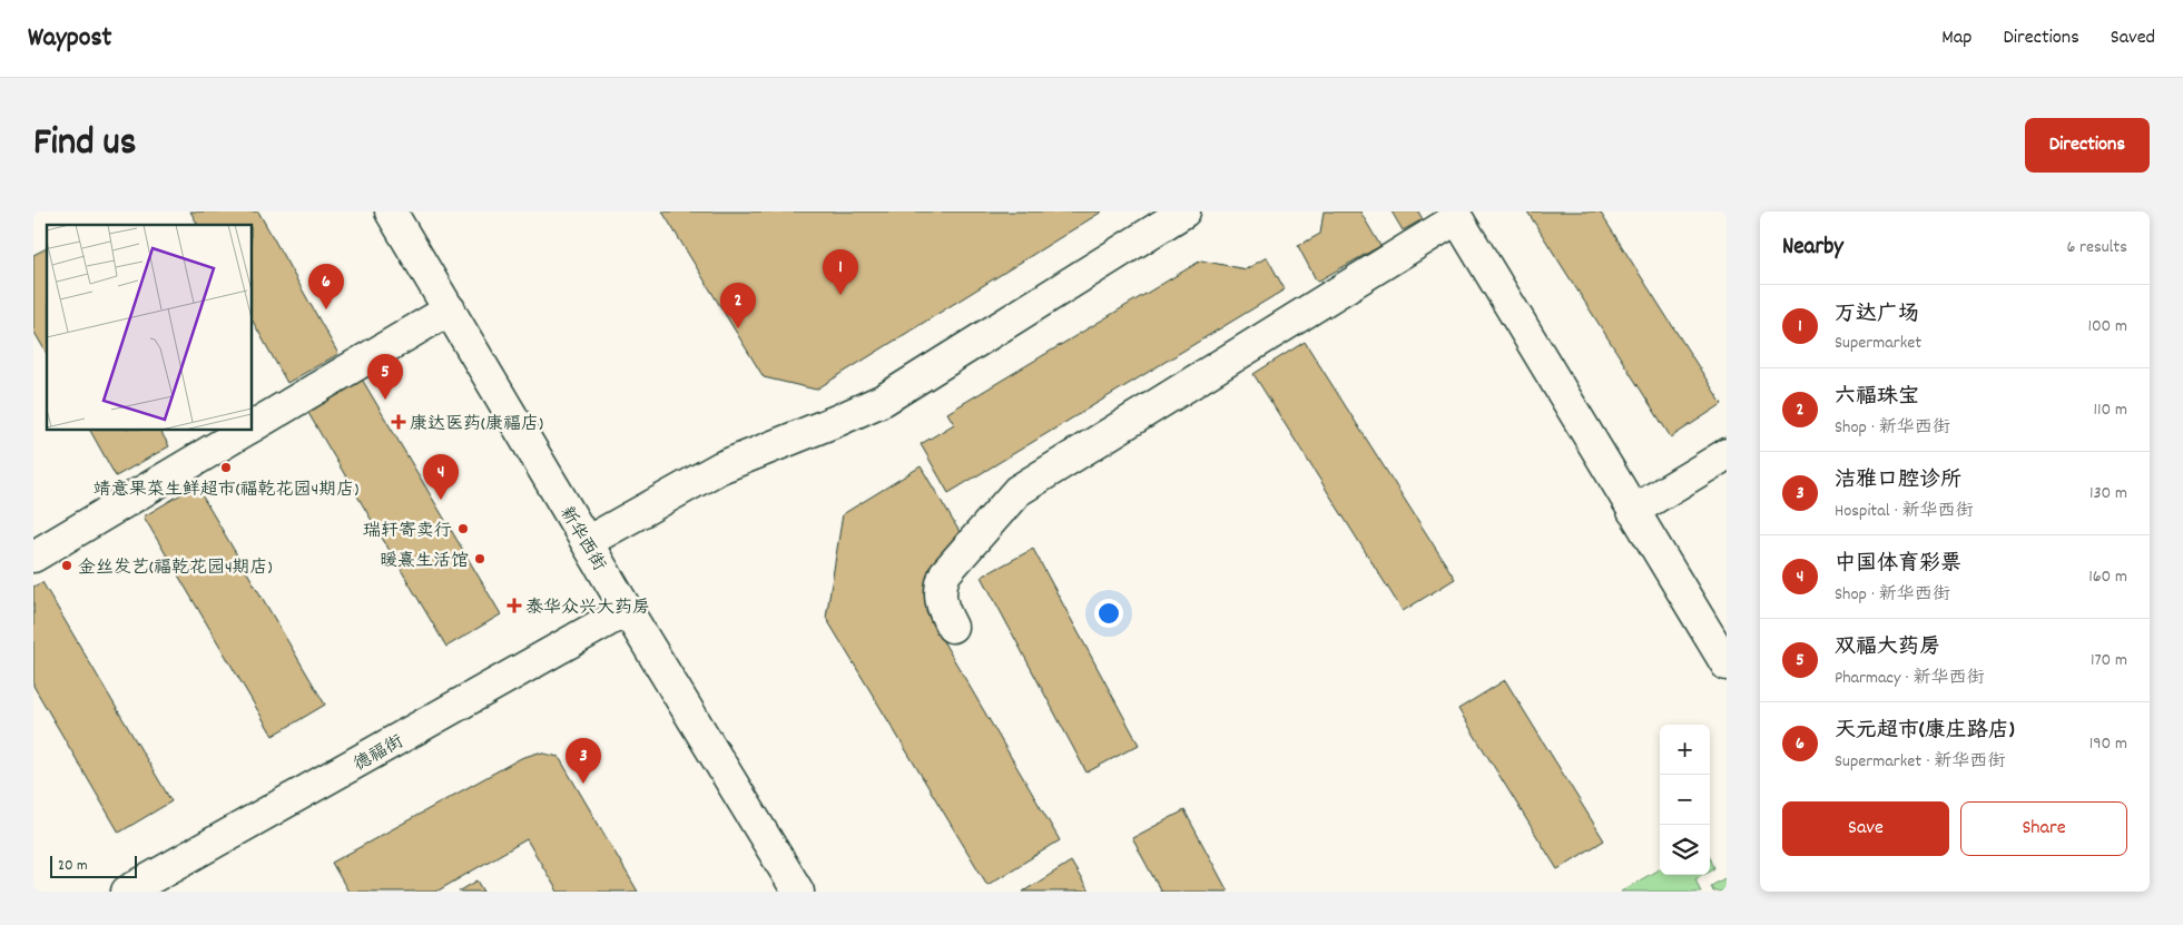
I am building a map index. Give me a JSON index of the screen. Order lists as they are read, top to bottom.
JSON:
{
  "streets": {
    "street": ["新华西街", "德福街"]
  },
  "crossings": [
    ["新华西街", "德福街"]
  ],
  "places": {
    "health": ["康达医药(康福店)", "泰华众兴大药房"],
    "other": [
      "靖意果菜生鲜超市(福乾花园4期店)",
      "瑞轩寄卖行",
      "暖熹生活馆",
      "金丝发艺(福乾花园4期店)"
    ]
  },
  "scale_bar": "20 m",
  "page": {
    "header": "Waypost",
    "nav": ["Map", "Directions", "Saved"],
    "title": "Find us",
    "buttons": [
      "Directions",
      ["Save", "Share"]
    ],
    "heading": ["Nearby", "6 results"],
    "pins": [
      "1",
      "6",
      "2",
      "5",
      "4",
      "3"
    ],
    "list": [
      {
        "mark": "1",
        "name": "万达广场",
        "note": "Supermarket",
        "value": "100 m"
      },
      {
        "mark": "2",
        "name": "六福珠宝",
        "note": "Shop · 新华西街",
        "value": "110 m"
      },
      {
        "mark": "3",
        "name": "洁雅口腔诊所",
        "note": "Hospital · 新华西街",
        "value": "130 m"
      },
      {
        "mark": "4",
        "name": "中国体育彩票",
        "note": "Shop · 新华西街",
        "value": "160 m"
      },
      {
        "mark": "5",
        "name": "双福大药房",
        "note": "Pharmacy · 新华西街",
        "value": "170 m"
      },
      {
        "mark": "6",
        "name": "天元超市(康庄路店)",
        "note": "Supermarket · 新华西街",
        "value": "190 m"
      }
    ],
    "map_buttons": ["+", "−"],
    "scale": "20 m"
  }
}
